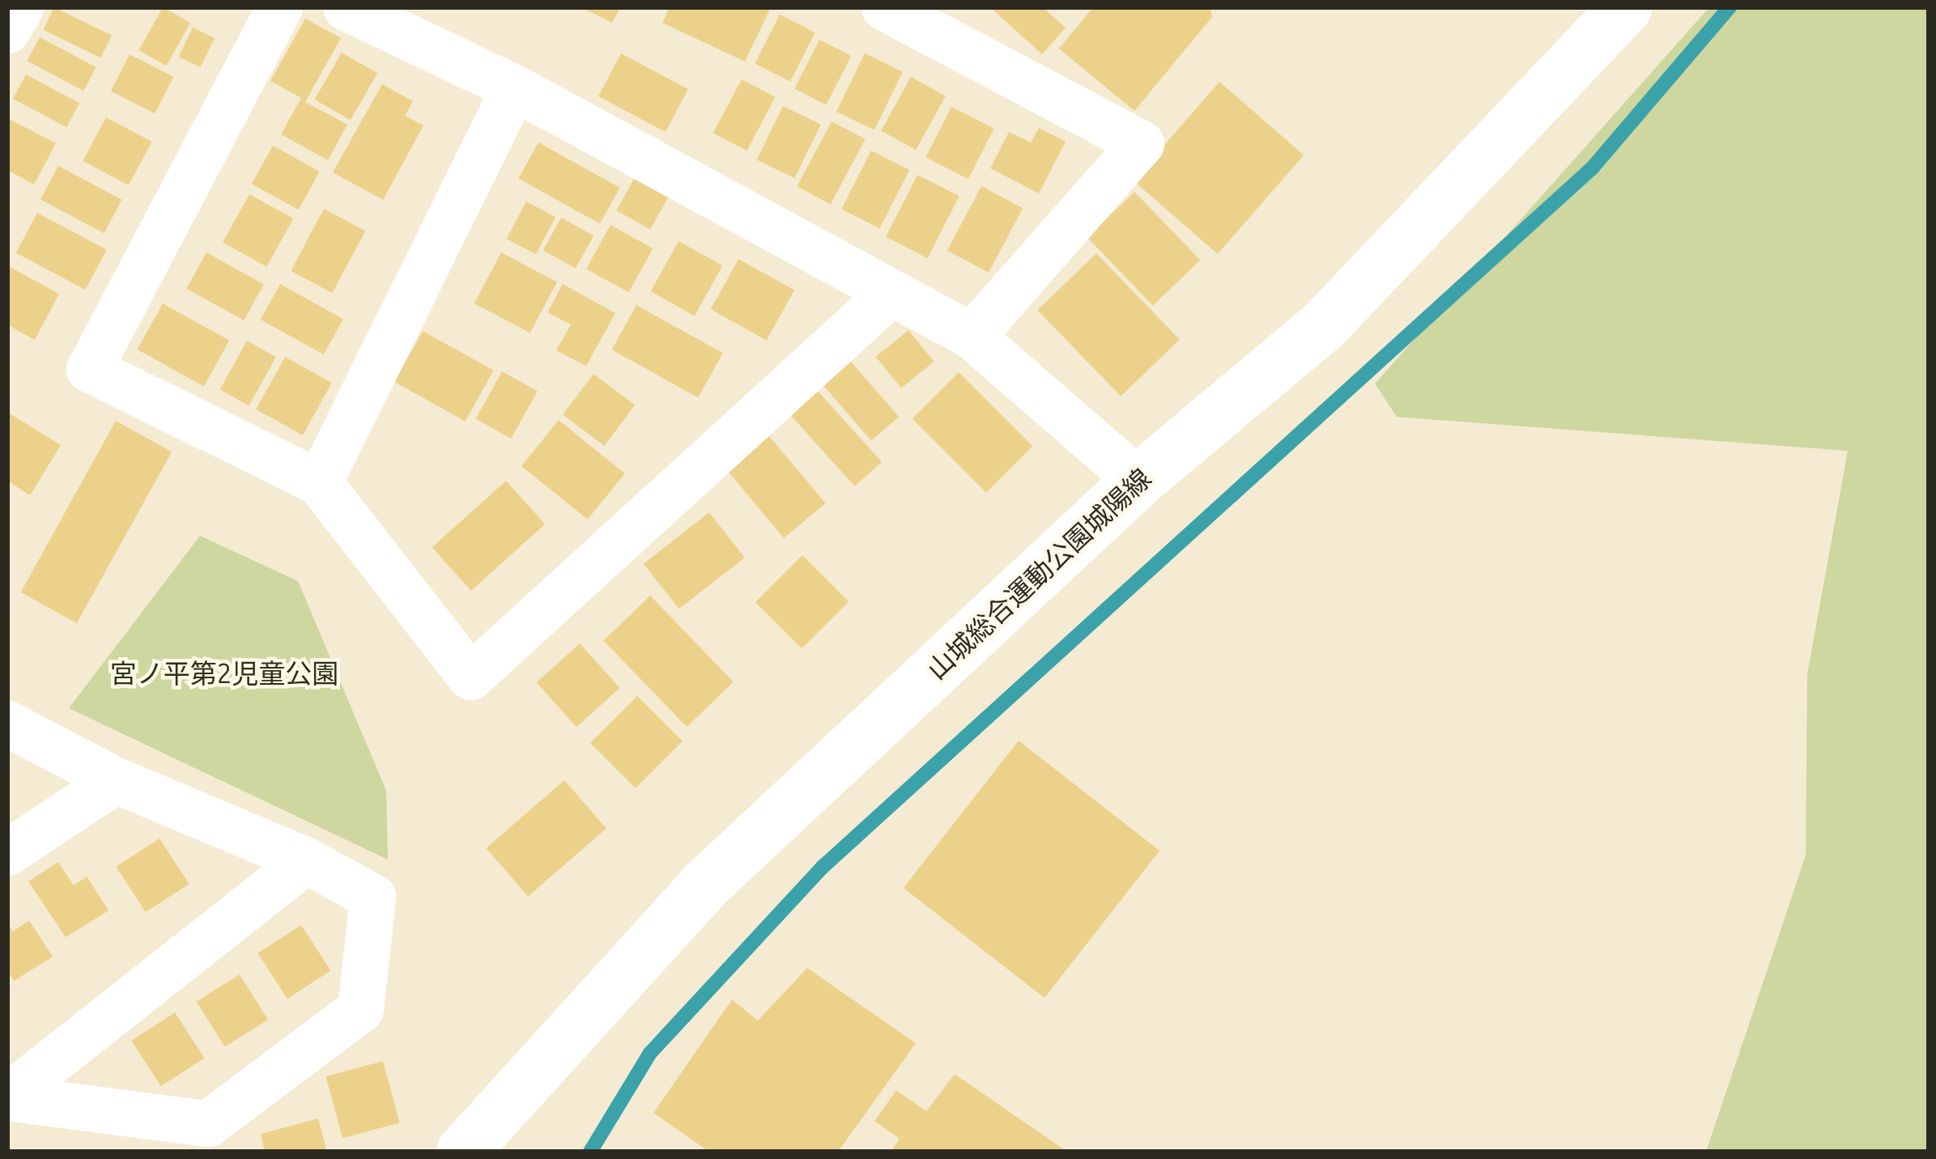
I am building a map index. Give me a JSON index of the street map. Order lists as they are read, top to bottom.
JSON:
{
  "streets": {
    "main road": ["山城総合運動公園城陽線"]
  },
  "parks": ["宮ノ平第2児童公園"]
}
